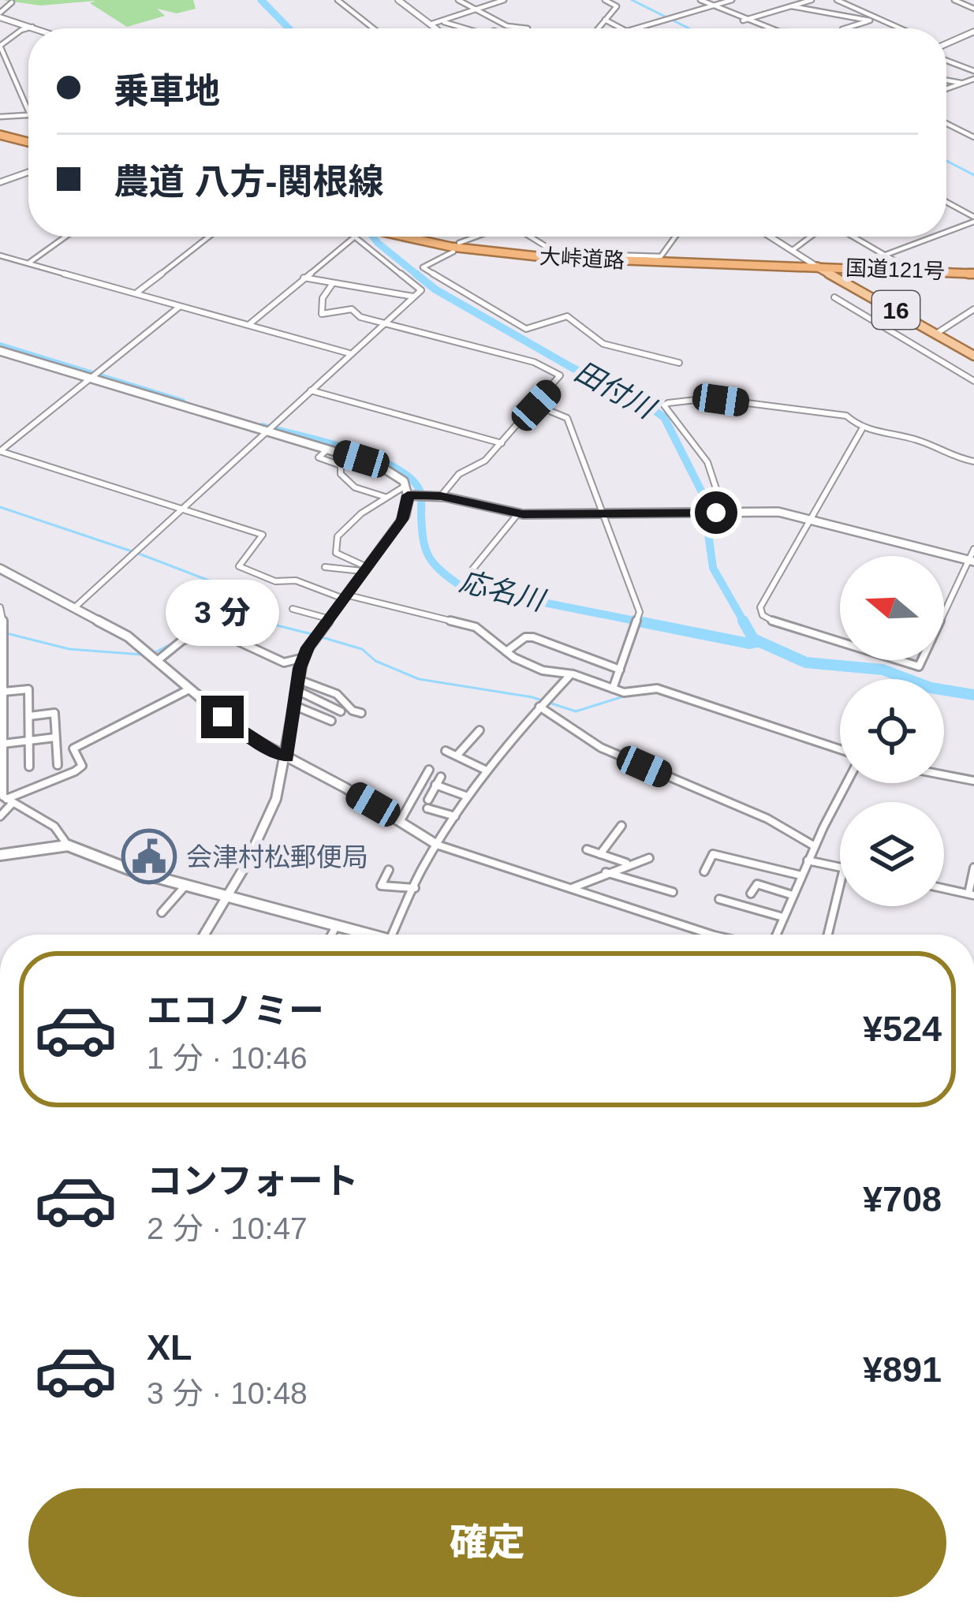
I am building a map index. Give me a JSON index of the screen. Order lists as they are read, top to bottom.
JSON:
{
  "streets": {
    "highway": ["大峠道路", "国道121号"],
    "main road": ["16"]
  },
  "crossings": [
    ["大峠道路", "国道121号"],
    ["大峠道路", "16"],
    ["国道121号", "16"]
  ],
  "water": ["田付川", "応名川"],
  "places": {
    "public building": ["会津村松郵便局"]
  },
  "north": "left",
  "page": {
    "banner": ["乗車地", "農道 八方-関根線"],
    "bubble": "3 分",
    "list": [
      {
        "name": "エコノミー",
        "note": "1 分 · 10:46",
        "value": "¥524"
      },
      {
        "name": "コンフォート",
        "note": "2 分 · 10:47",
        "value": "¥708"
      },
      {
        "name": "XL",
        "note": "3 分 · 10:48",
        "value": "¥891"
      }
    ],
    "buttons": "確定"
  }
}
